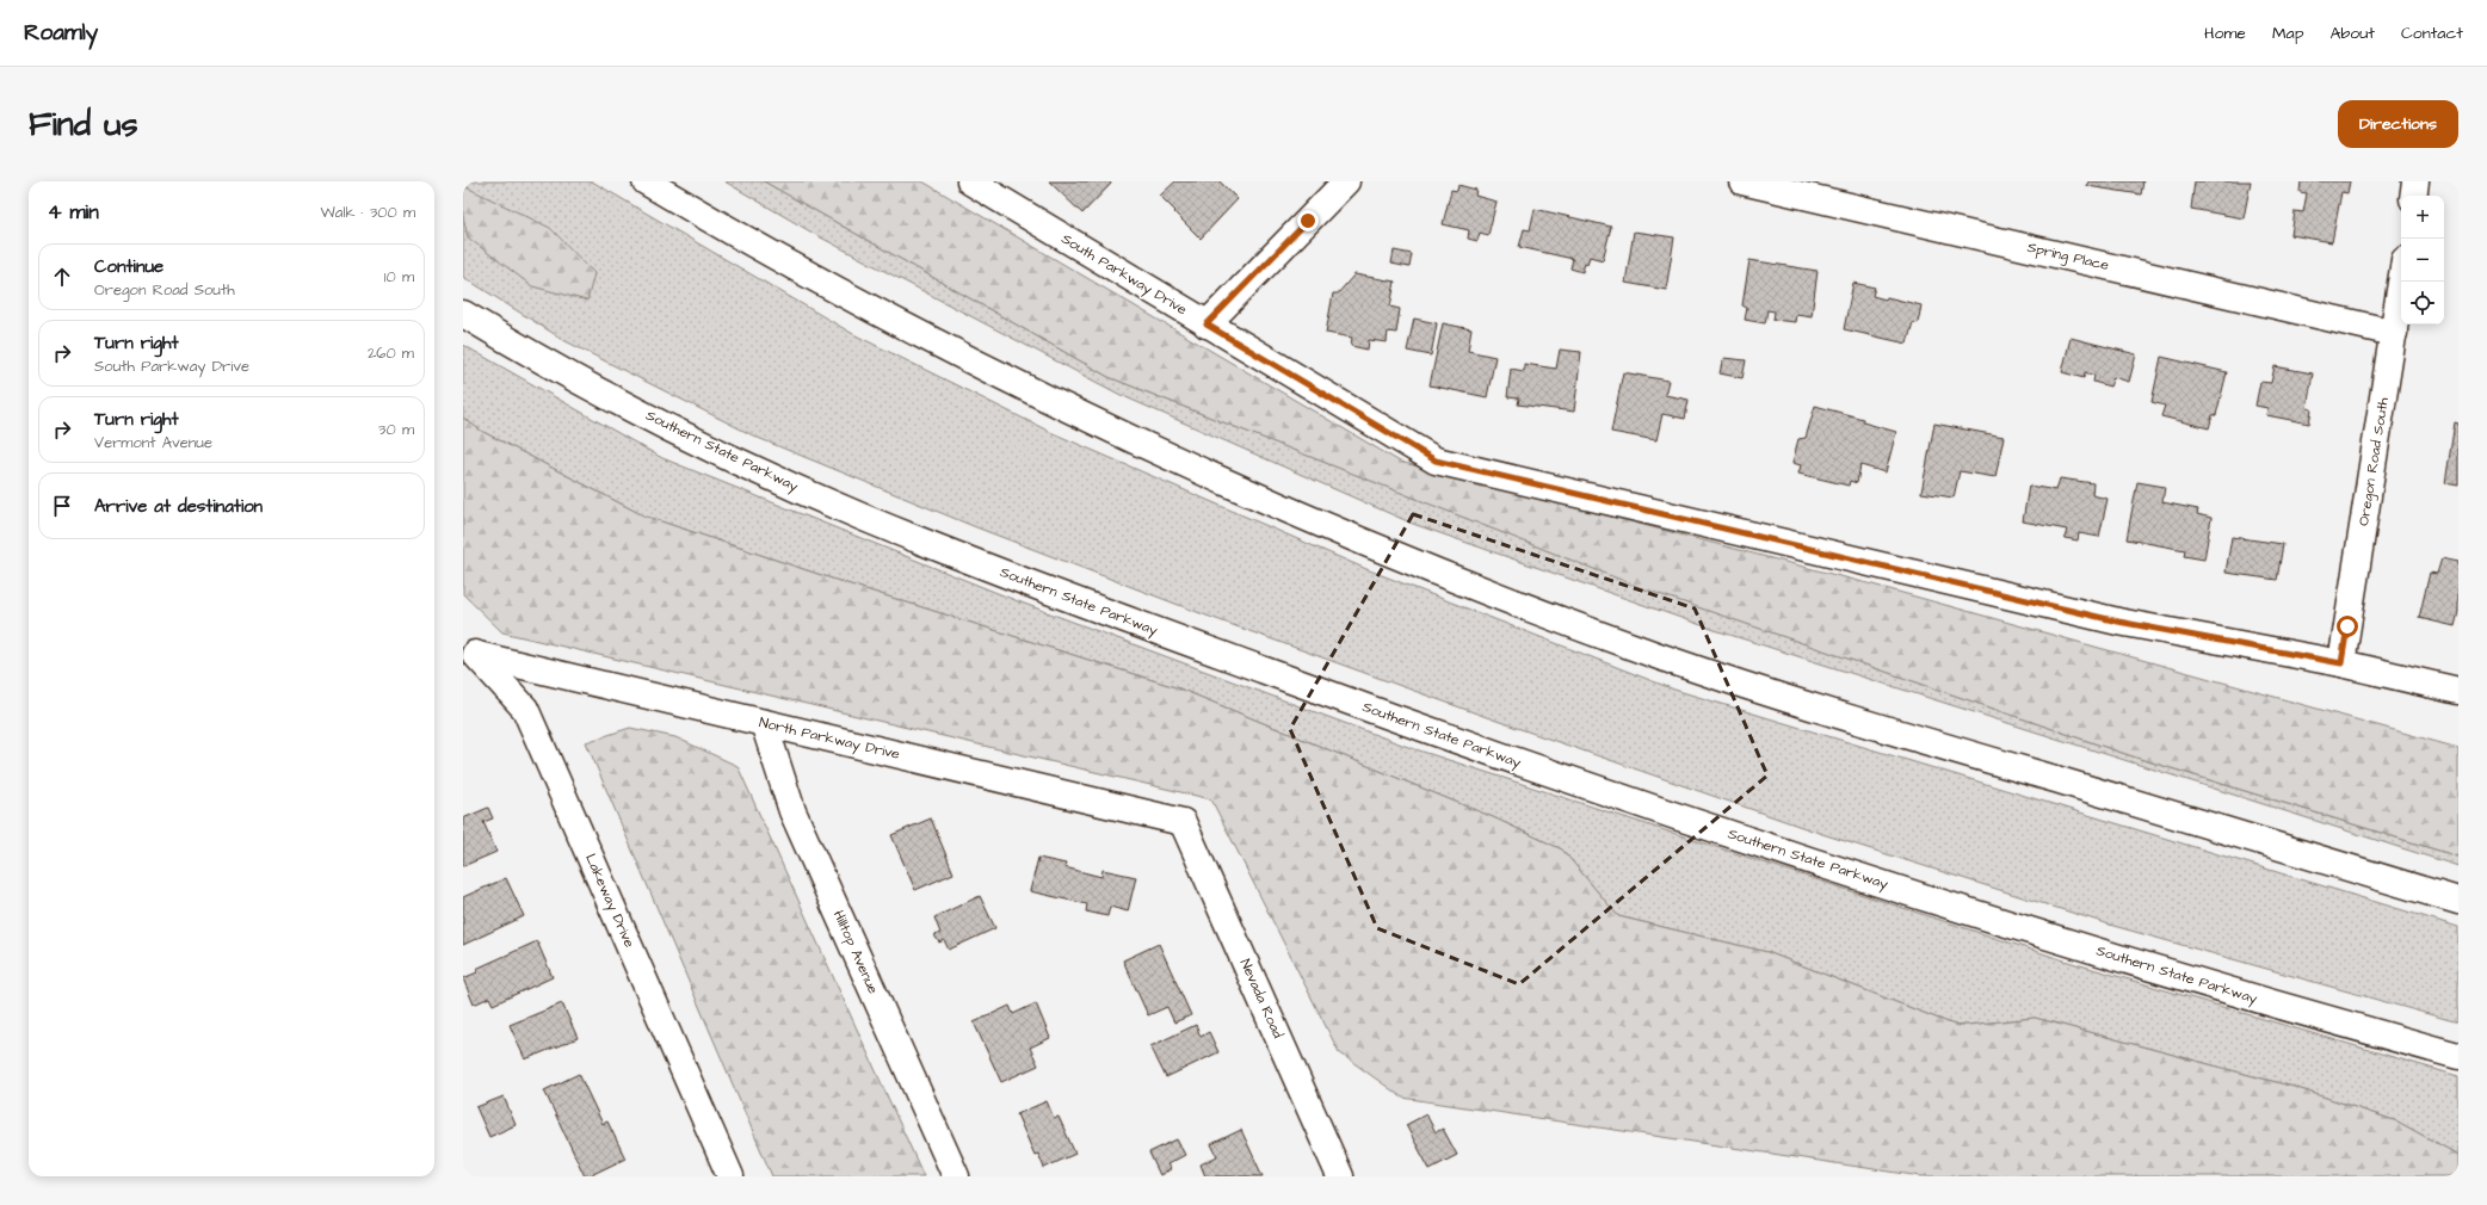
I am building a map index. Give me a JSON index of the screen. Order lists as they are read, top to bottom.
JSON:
{
  "streets": {
    "main road": [
      "Spring Place",
      "South Parkway Drive",
      "Southern State Parkway",
      "Oregon Road South",
      "North Parkway Drive",
      "Lakeway Drive",
      "Hilltop Avenue",
      "Nevada Road"
    ]
  },
  "crossings": [
    ["Spring Place", "Oregon Road South"],
    ["South Parkway Drive", "Oregon Road South"],
    ["North Parkway Drive", "Lakeway Drive"],
    ["North Parkway Drive", "Hilltop Avenue"],
    ["North Parkway Drive", "Nevada Road"]
  ],
  "page": {
    "header": "Roamly",
    "nav": [
      "Home",
      "Map",
      "About",
      "Contact"
    ],
    "buttons": "Directions",
    "title": "Find us",
    "heading": ["4 min", "Walk · 300 m"],
    "map_buttons": ["+", "−"],
    "list": [
      ["Continue", "Oregon Road South", "10 m"],
      ["Turn right", "South Parkway Drive", "260 m"],
      ["Turn right", "Vermont Avenue", "30 m"],
      "Arrive at destination"
    ]
  }
}
